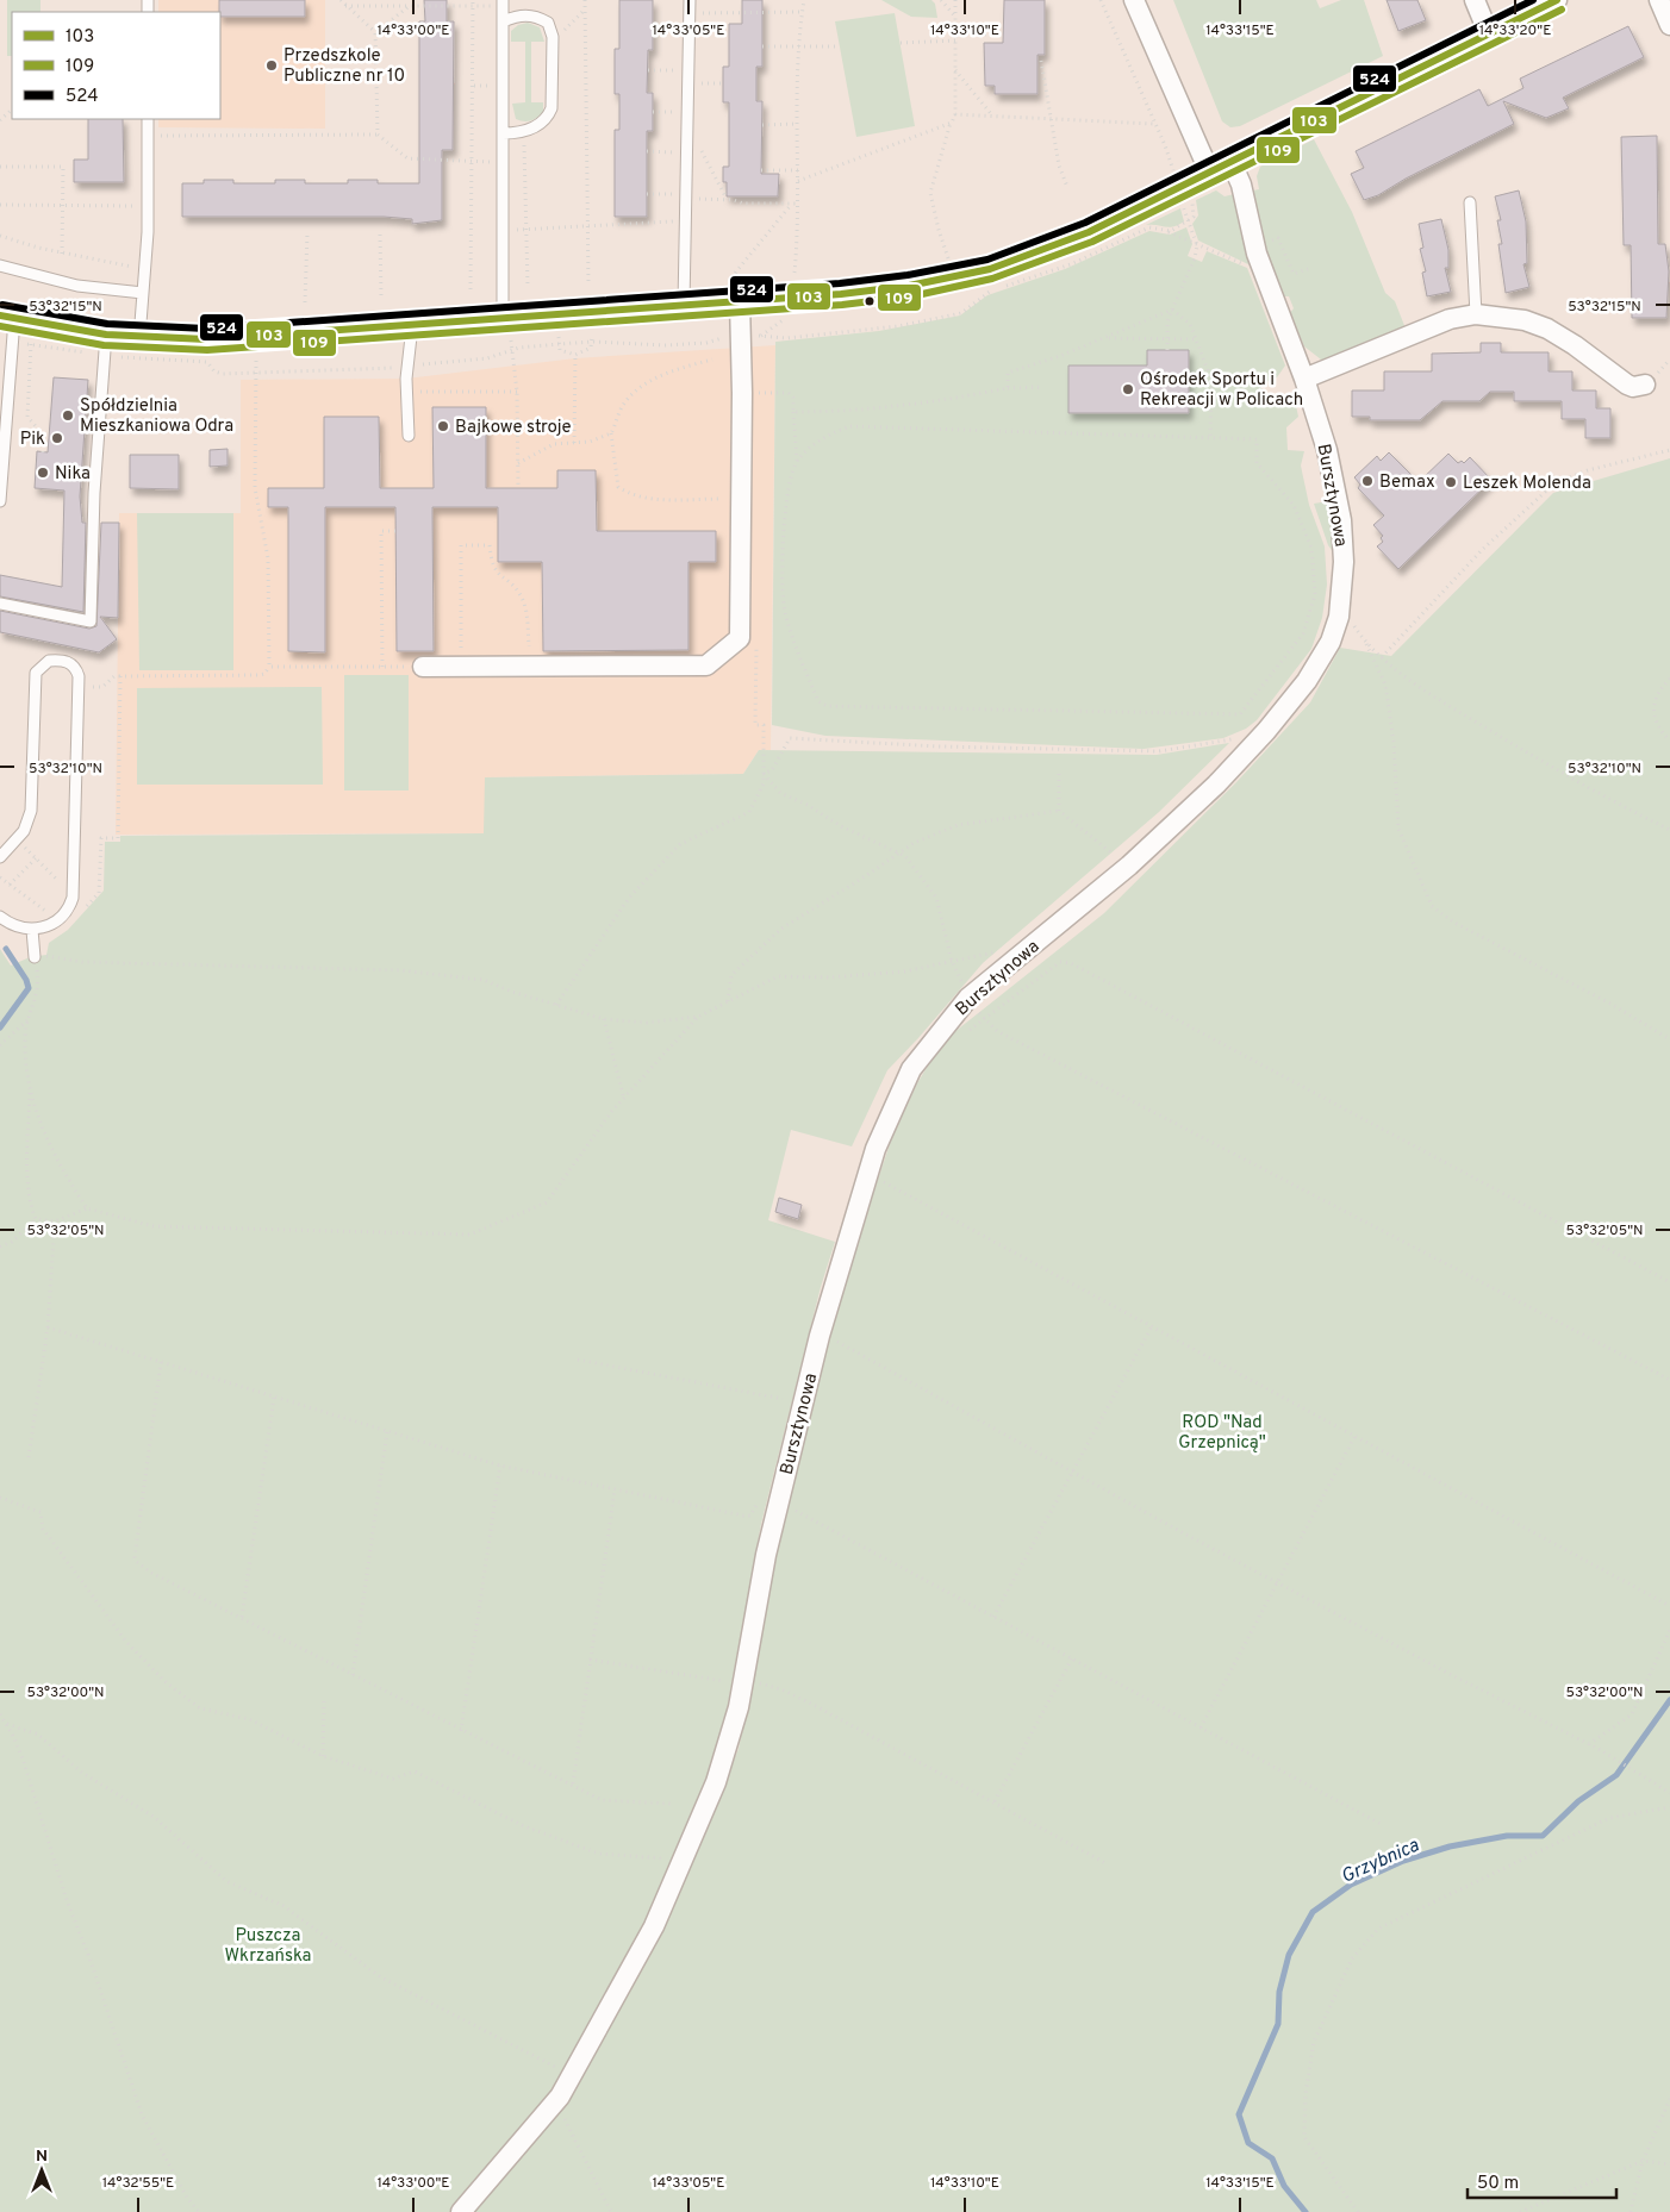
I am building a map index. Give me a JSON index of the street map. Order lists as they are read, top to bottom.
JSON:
{
  "streets": {
    "street": ["Bursztynowa"]
  },
  "water": ["Grzybnica"],
  "parks": ["ROD \"Nad Grzepnicą\"", "Puszcza Wkrzańska"],
  "places": [
    "Przedszkole Publiczne nr 10",
    "Ośrodek Sportu i Rekreacji w Policach",
    "Spółdzielnia Mieszkaniowa Odra",
    "Bajkowe stroje",
    "Pik",
    "Nika",
    "Bemax",
    "Leszek Molenda"
  ],
  "lines": ["transit line 103", "transit line 524", "transit line 109"],
  "legend": ["103", "109", "524"],
  "scale_bar": "50 m",
  "north": "top",
  "coordinates": [
    "14°33'00\"E",
    "14°33'05\"E",
    "14°33'10\"E",
    "14°33'15\"E",
    "14°33'20\"E",
    "53°32'15\"N",
    "53°32'10\"N",
    "53°32'05\"N",
    "53°32'00\"N",
    "14°32'55\"E"
  ]
}
